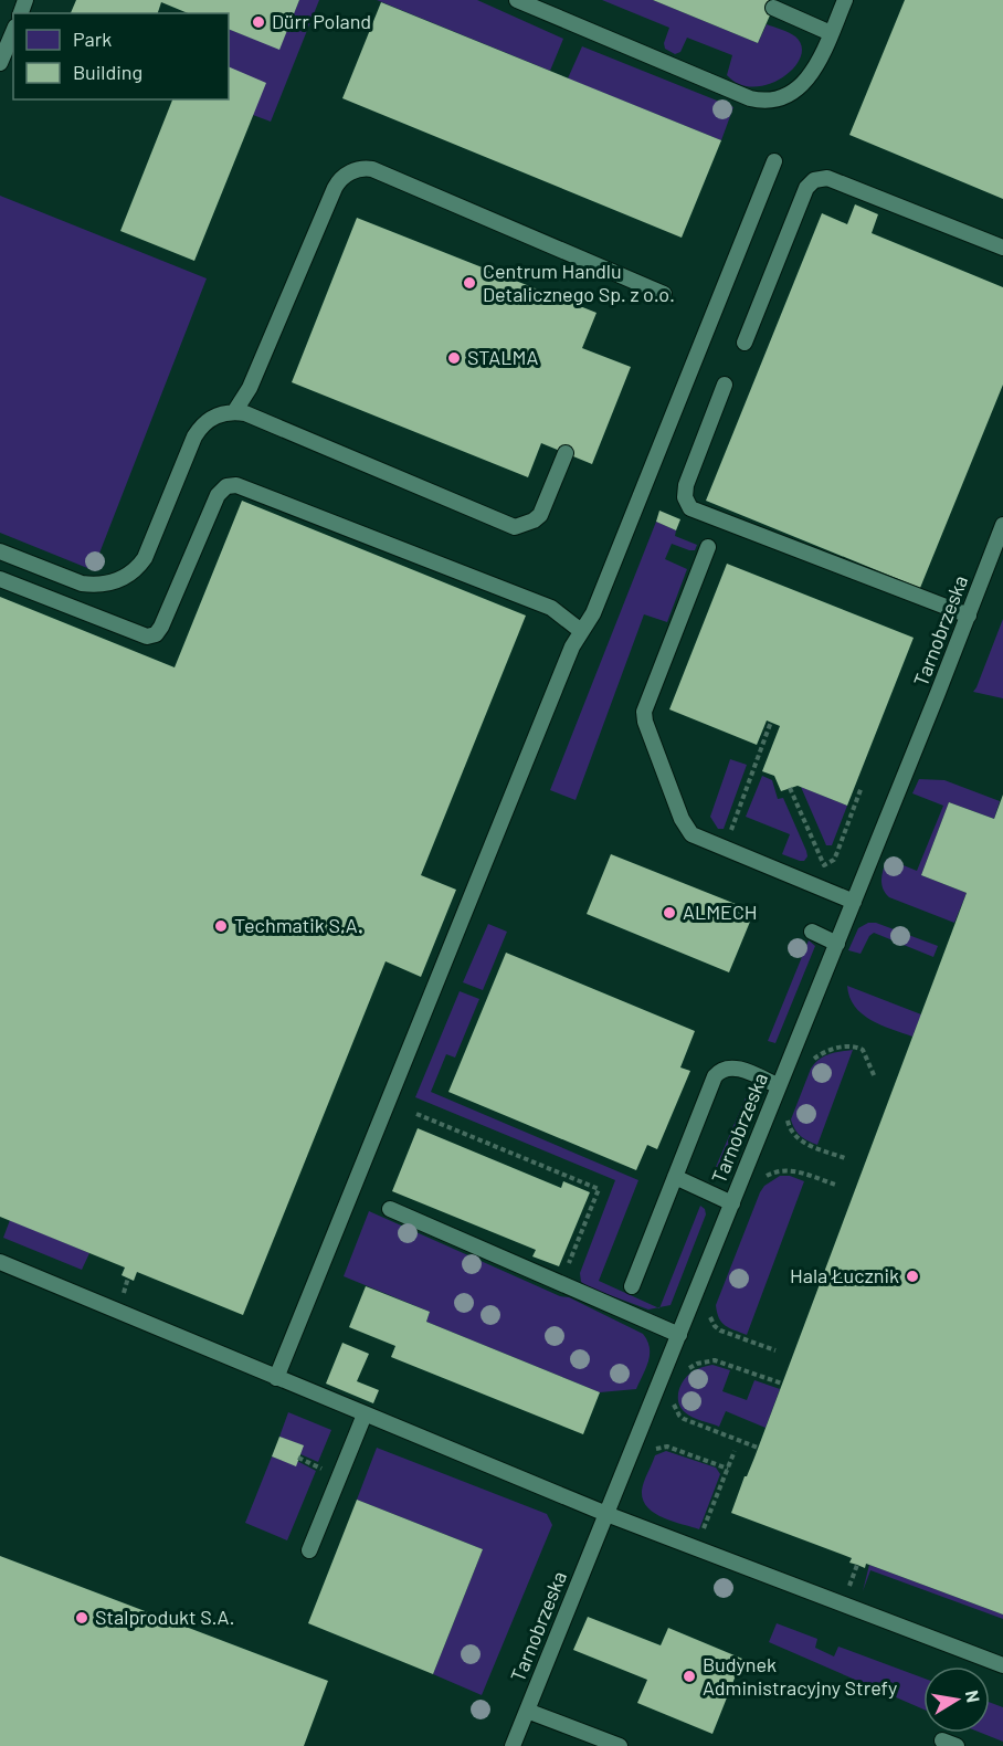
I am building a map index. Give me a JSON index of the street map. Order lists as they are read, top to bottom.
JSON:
{
  "streets": {
    "lane": ["Tarnobrzeska"]
  },
  "places": [
    "Dürr Poland",
    "Centrum Handlu Detalicznego Sp. z o.o.",
    "STALMA",
    "ALMECH",
    "Techmatik S.A.",
    "Hala Łucznik",
    "Stalprodukt S.A.",
    "Budynek Administracyjny Strefy"
  ],
  "legend": ["Park", "Building"],
  "north": "right"
}
